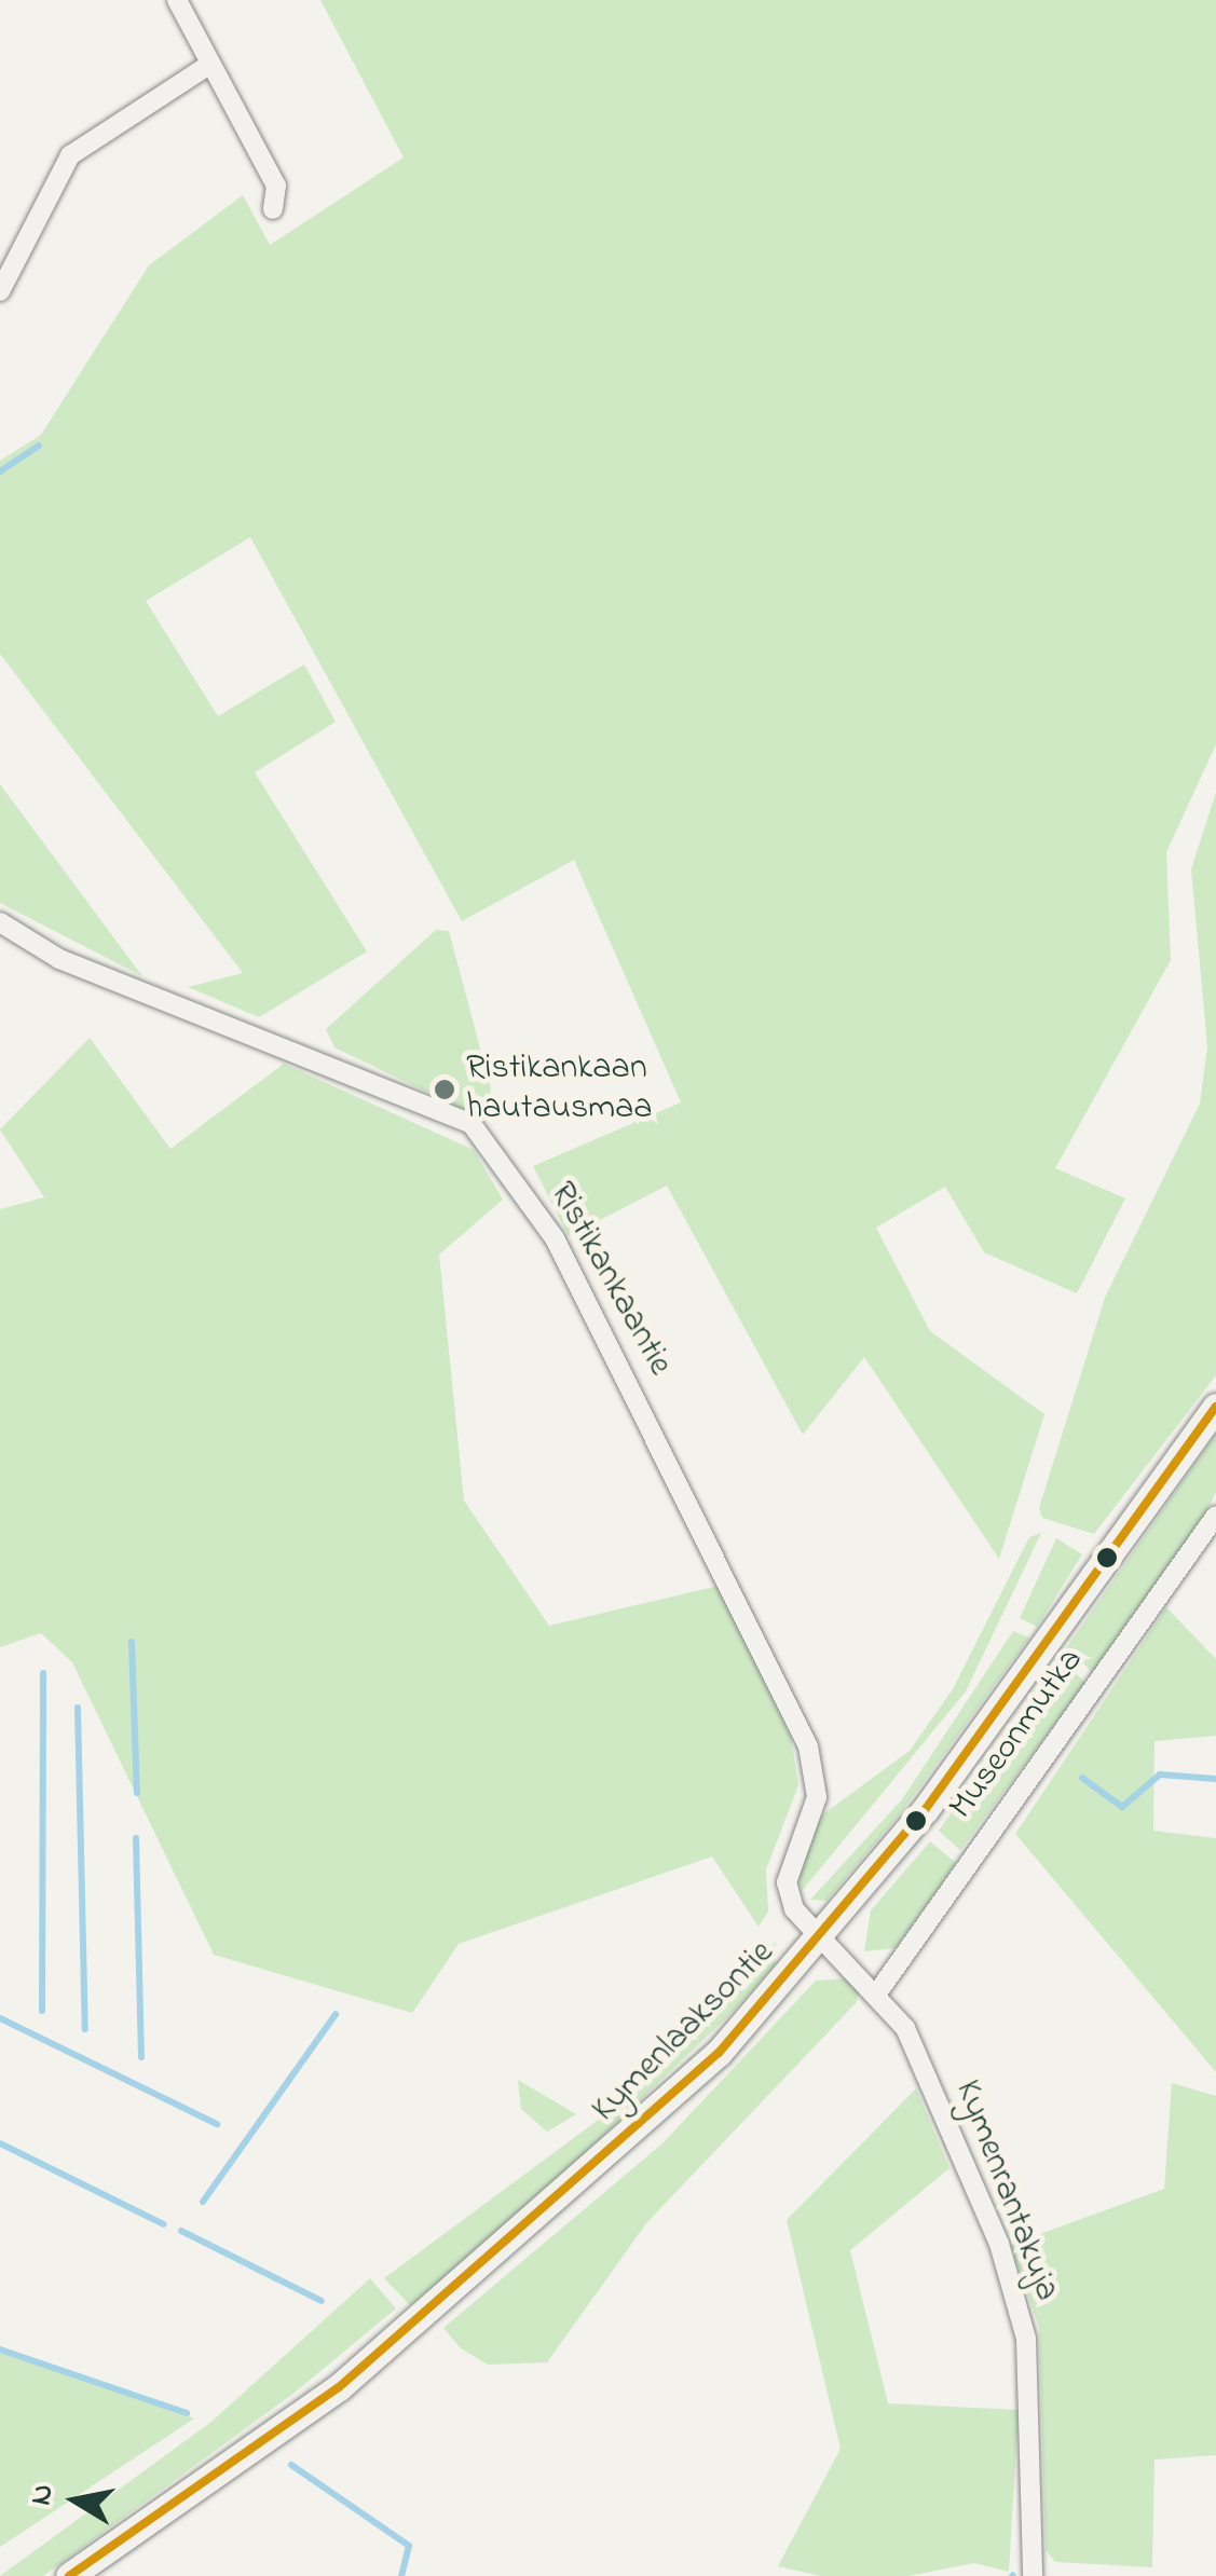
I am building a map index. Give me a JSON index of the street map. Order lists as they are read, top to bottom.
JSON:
{
  "streets": {
    "main road": ["Kymenlaaksontie"],
    "street": ["Ristikankaantie", "Museonmutka", "Kymenrantakuja"]
  },
  "crossings": [
    ["Ristikankaantie", "Kymenlaaksontie"],
    ["Ristikankaantie", "Kymenrantakuja"],
    ["Museonmutka", "Kymenrantakuja"],
    ["Kymenlaaksontie", "Kymenrantakuja"]
  ],
  "places": ["Ristikankaan hautausmaa"],
  "north": "left"
}
